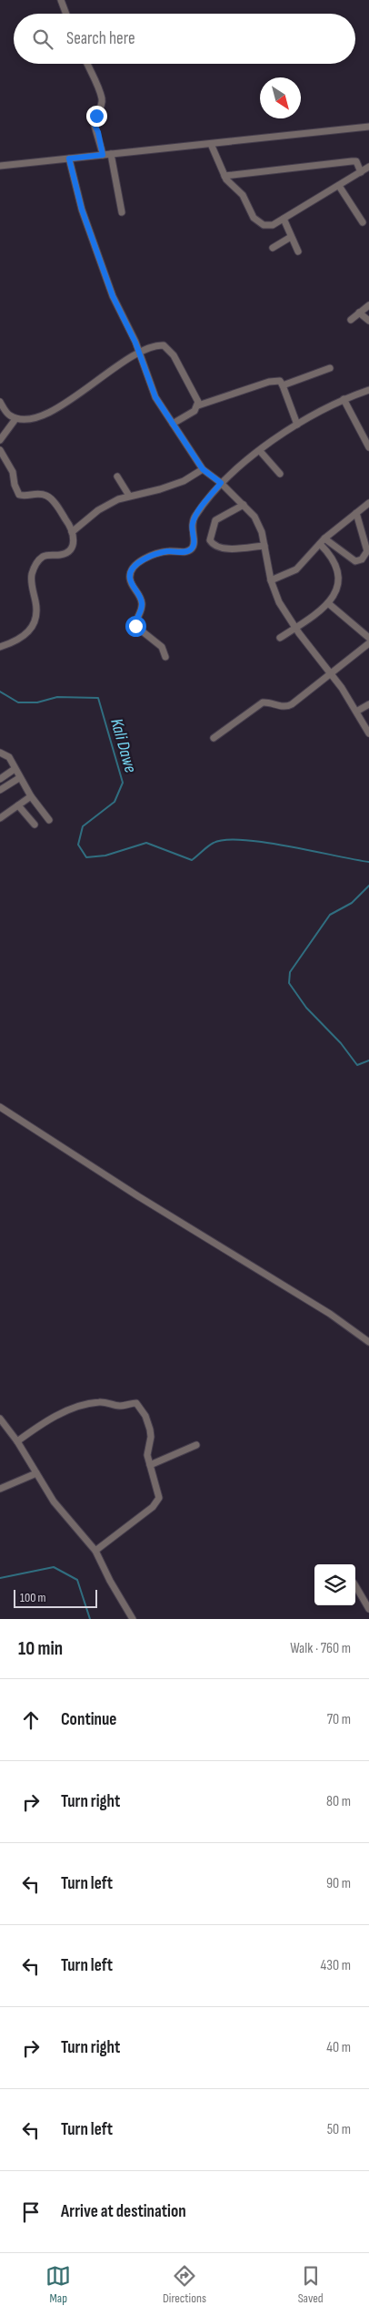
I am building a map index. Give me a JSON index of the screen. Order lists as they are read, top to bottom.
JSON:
{
  "water": ["Kali Dawe"],
  "scale_bar": "100 m",
  "north": "bottom right",
  "page": {
    "search": "Search here",
    "scale": "100 m",
    "heading": ["10 min", "Walk · 760 m"],
    "list": [
      ["Continue", "70 m"],
      ["Turn right", "80 m"],
      ["Turn left", "90 m"],
      ["Turn left", "430 m"],
      ["Turn right", "40 m"],
      ["Turn left", "50 m"],
      "Arrive at destination"
    ],
    "nav": ["Map", "Directions", "Saved"]
  }
}
